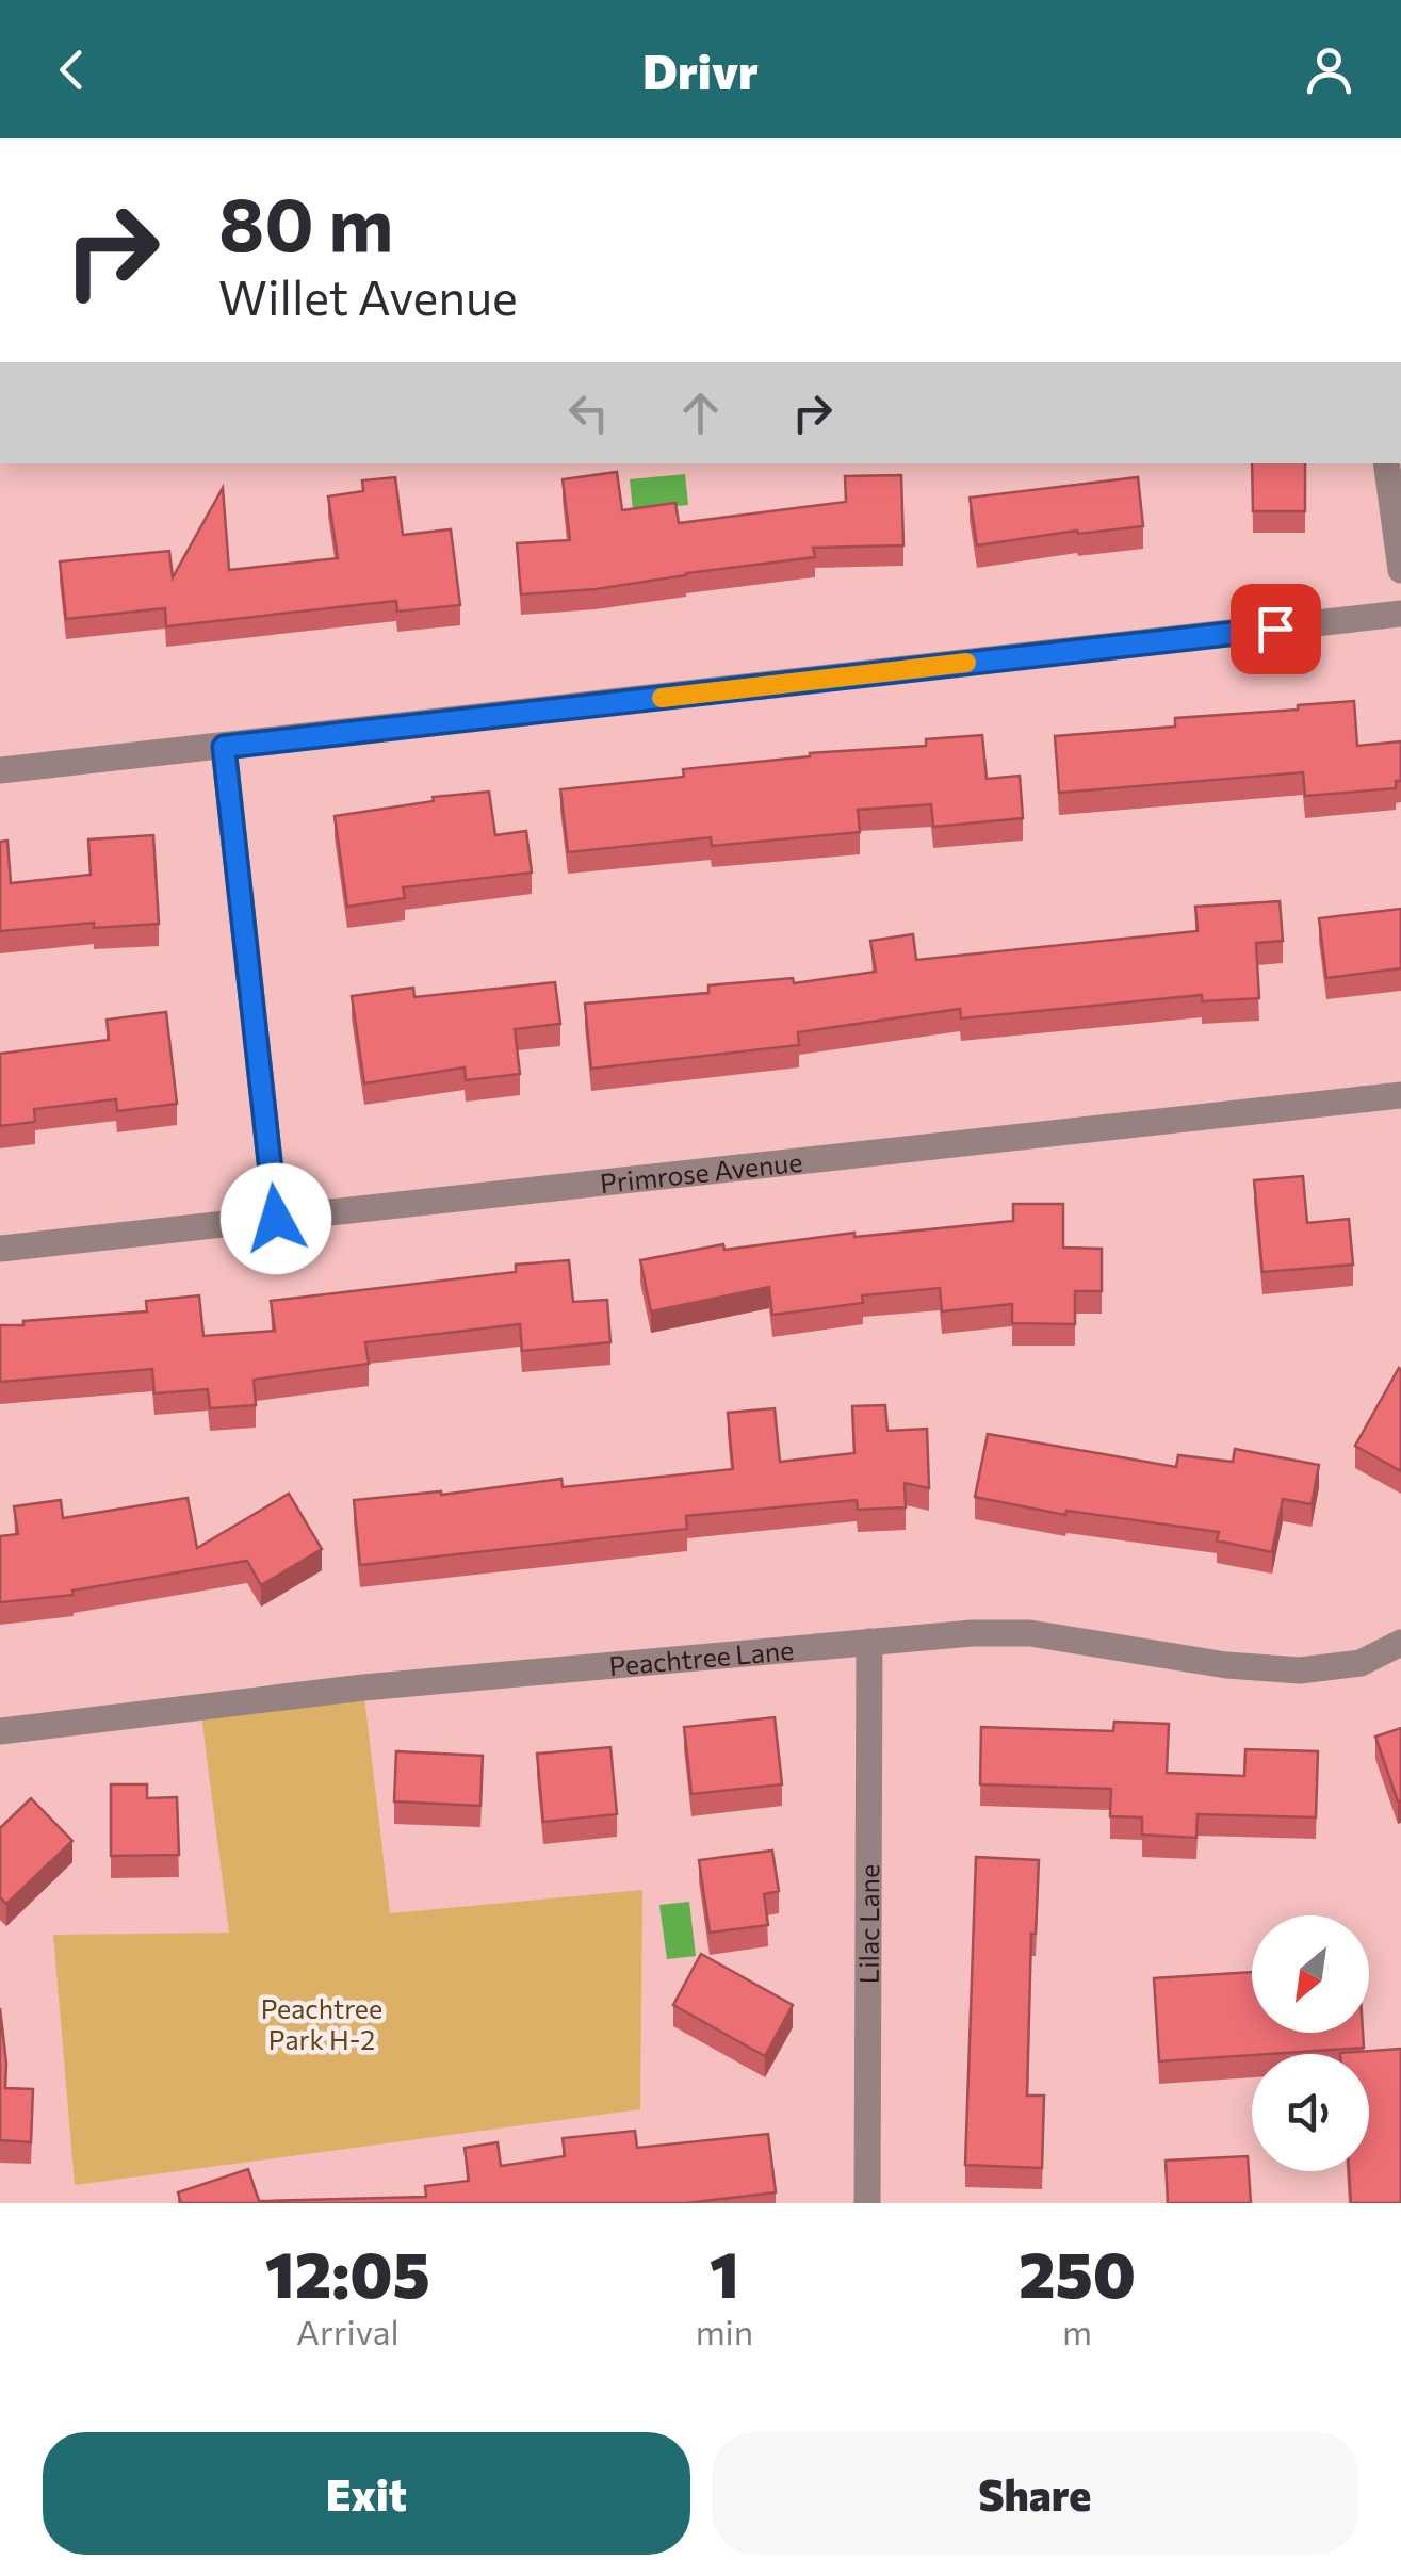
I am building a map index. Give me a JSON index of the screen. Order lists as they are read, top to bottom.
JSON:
{
  "streets": {
    "street": ["Primrose Avenue", "Peachtree Lane", "Lilac Lane"]
  },
  "crossings": [
    ["Peachtree Lane", "Lilac Lane"]
  ],
  "parks": ["Peachtree Park H-2"],
  "north": "bottom left",
  "page": {
    "header": "Drivr",
    "turn": ["80 m", "Willet Avenue"],
    "eta": [
      "12:05",
      "Arrival",
      "1",
      "min",
      "250",
      "m"
    ],
    "buttons": ["Exit", "Share"]
  }
}
